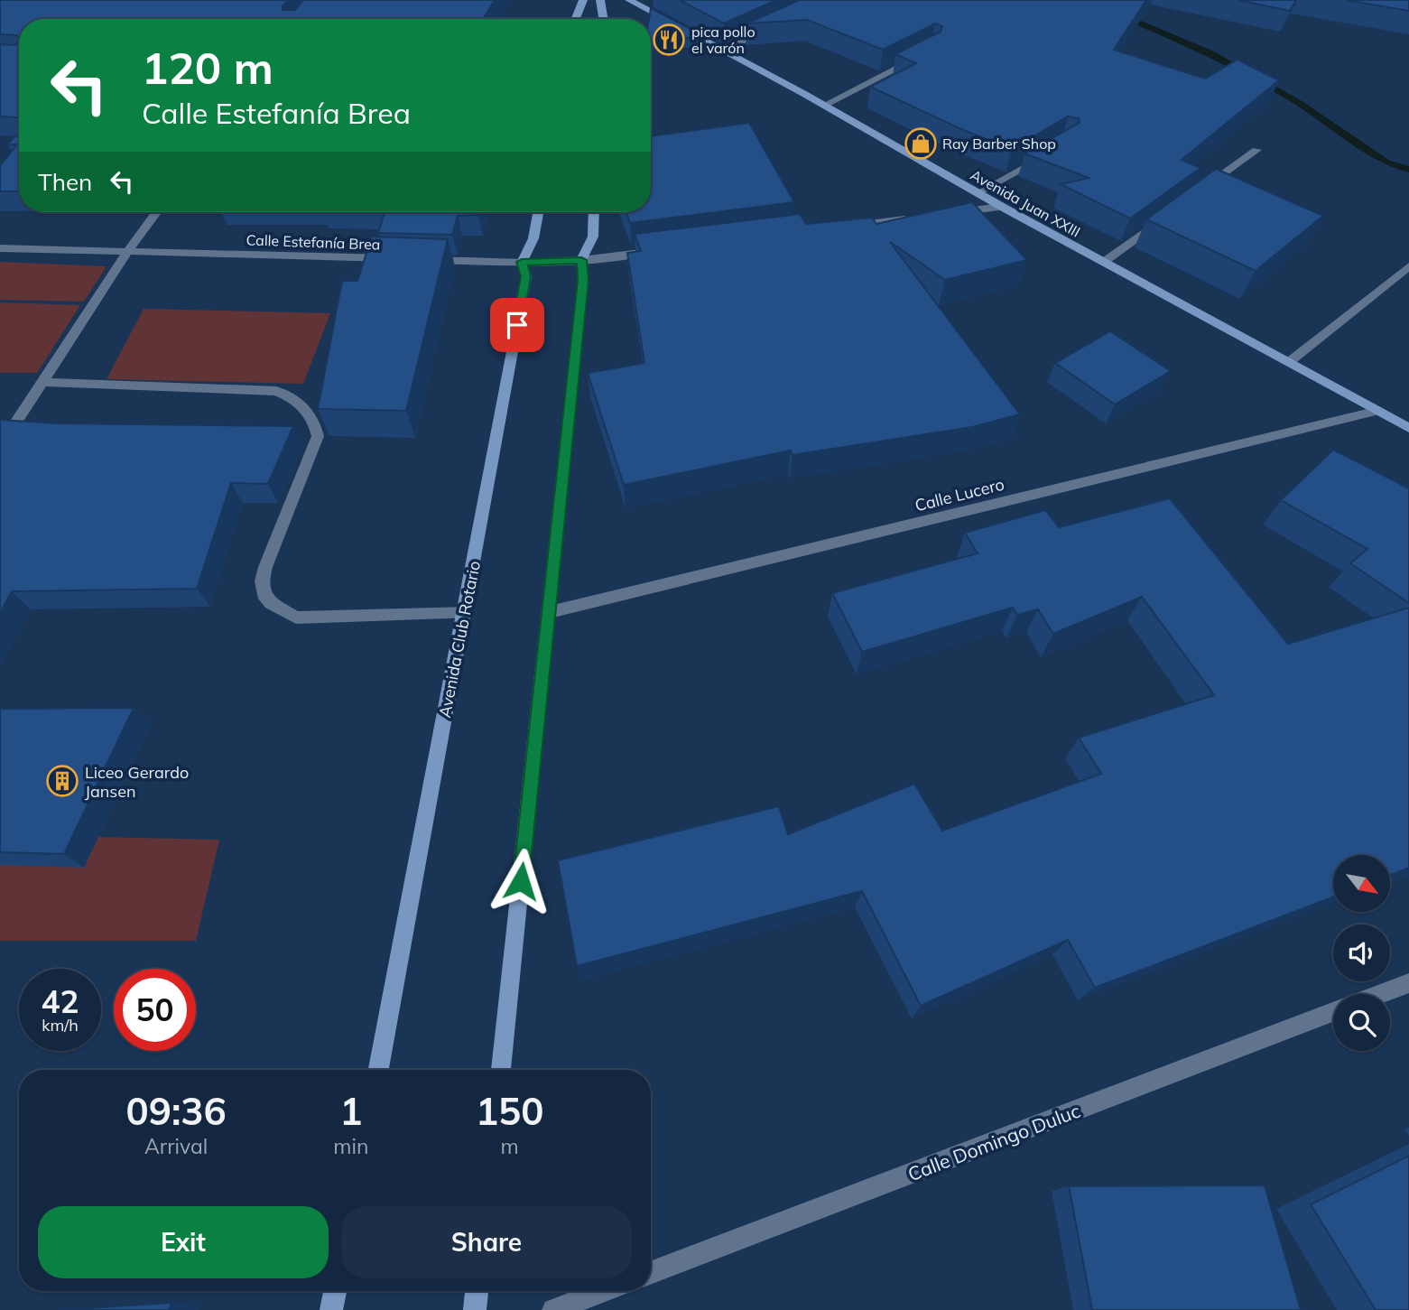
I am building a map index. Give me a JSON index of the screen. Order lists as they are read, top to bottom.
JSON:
{
  "streets": {
    "main road": ["Avenida Juan XXIII", "Avenida Club Rotario"],
    "street": ["Calle Estefanía Brea", "Calle Lucero", "Calle Domingo Duluc"]
  },
  "crossings": [
    ["Avenida Juan XXIII", "Calle Lucero"]
  ],
  "places": {
    "restaurant": ["pica pollo el varón"],
    "shop": ["Ray Barber Shop"],
    "building": ["Liceo Gerardo Jansen"]
  },
  "north": "bottom right",
  "page": {
    "turn": ["120 m", "Calle Estefanía Brea"],
    "then": "Then",
    "speed": "42 km/h",
    "limit": "50",
    "eta": [
      "09:36",
      "Arrival",
      "1",
      "min",
      "150",
      "m"
    ],
    "buttons": ["Exit", "Share"]
  }
}
